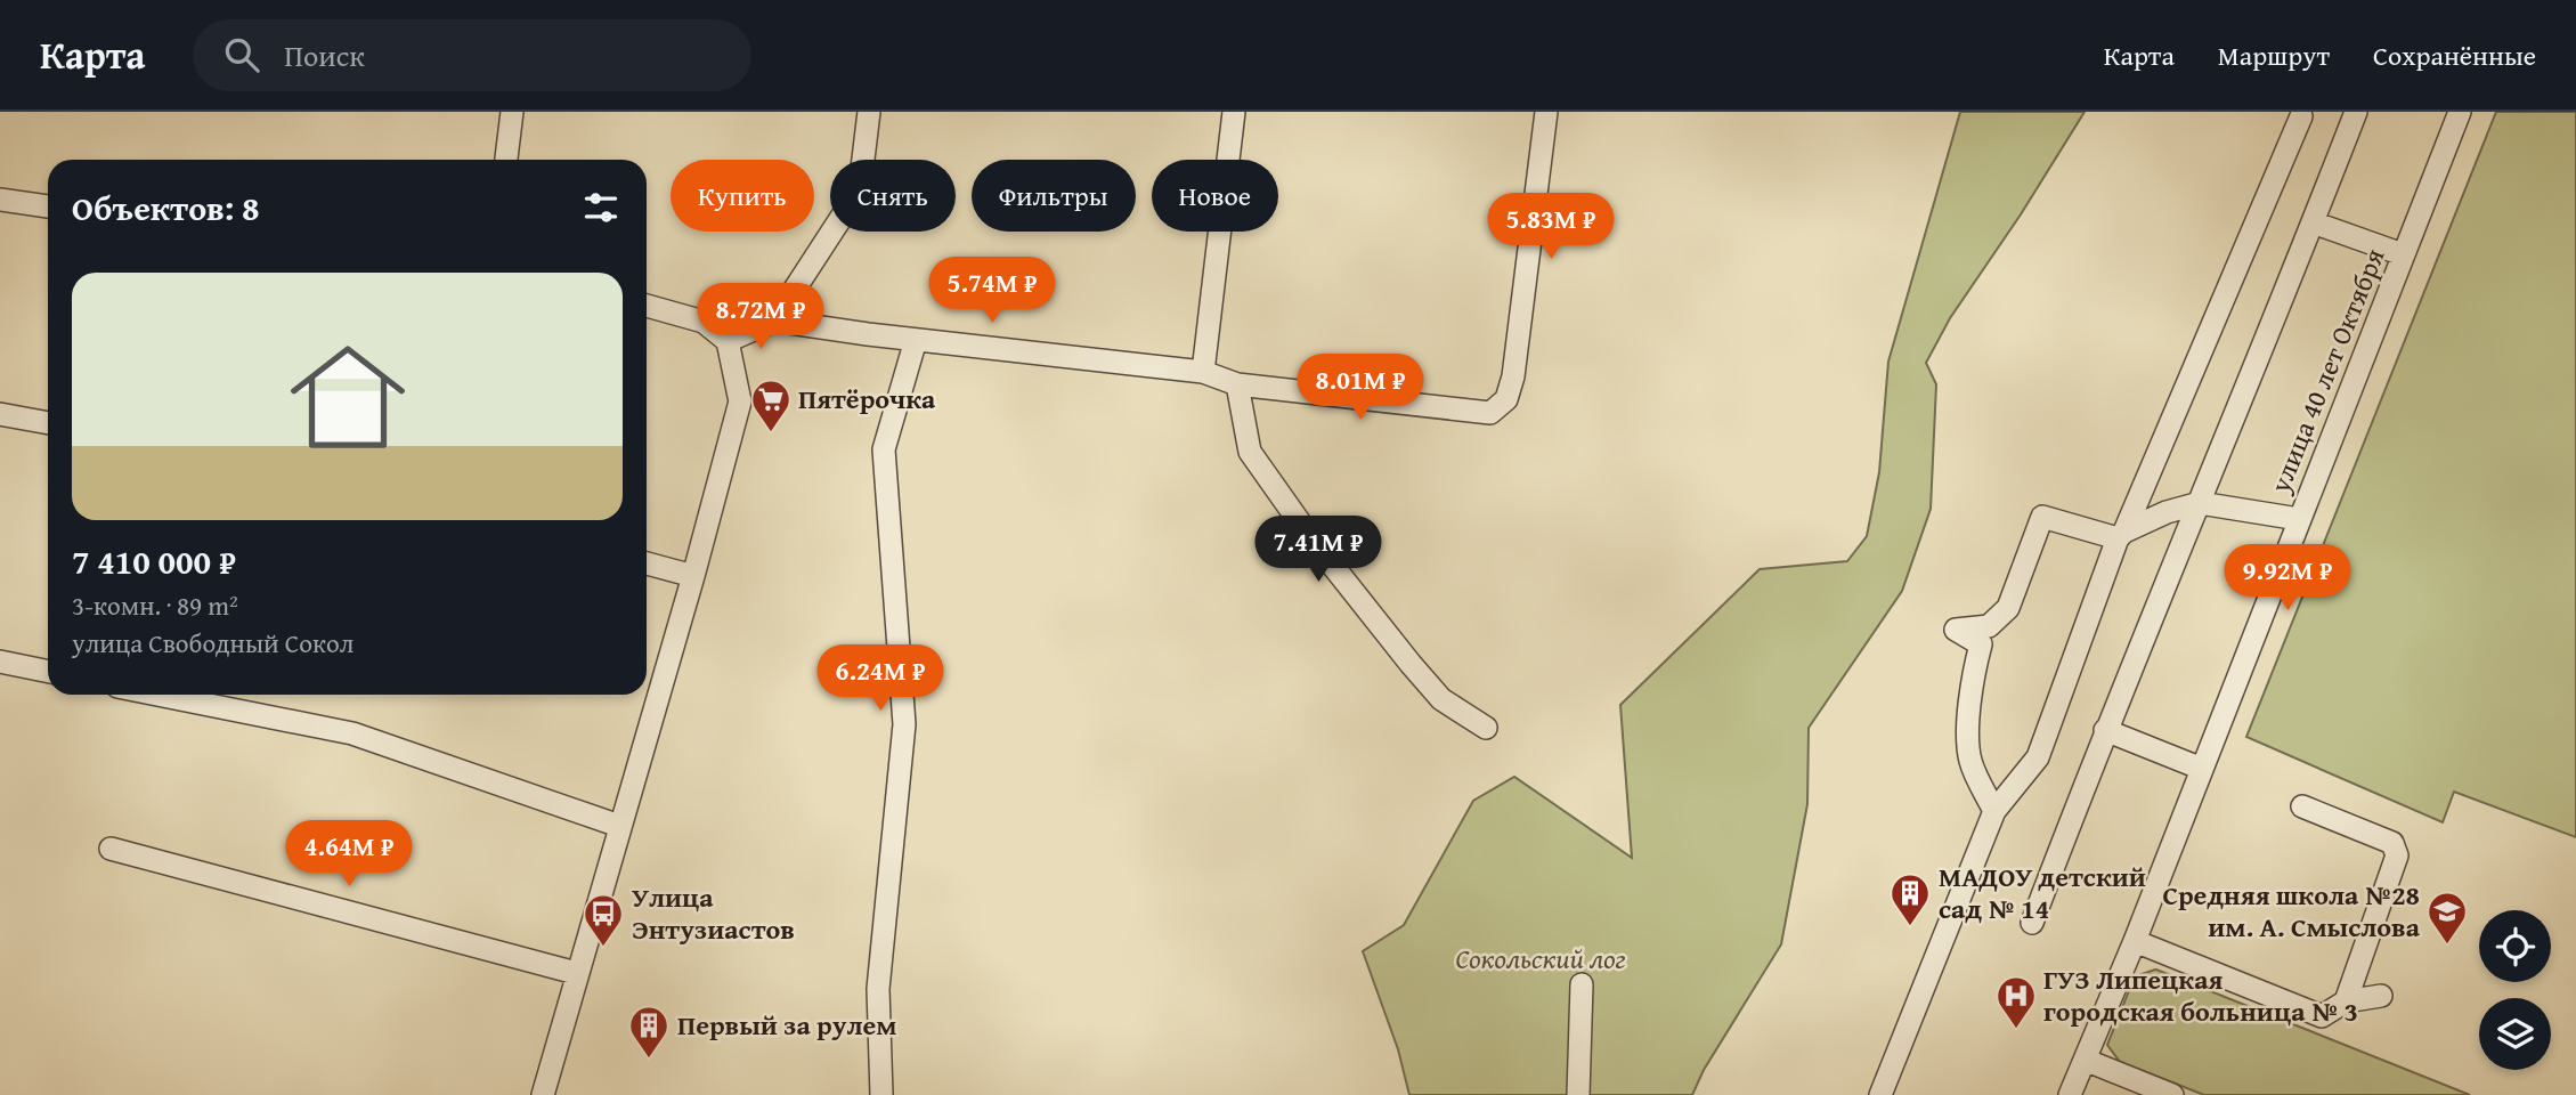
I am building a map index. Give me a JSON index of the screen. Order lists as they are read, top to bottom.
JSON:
{
  "streets": {
    "street": ["улица 40 лет Октября"]
  },
  "parks": ["Сокольский лог"],
  "places": {
    "supermarket": ["Пятёрочка"],
    "building": ["МАДОУ детский сад № 14", "Первый за рулем"],
    "school or university": ["Средняя школа №28 им. А. Смыслова"],
    "bus stop": ["Улица Энтузиастов"],
    "hospital": ["ГУЗ Липецкая городская больница № 3"]
  },
  "page": {
    "header": "Карта",
    "search": "Поиск",
    "nav": ["Карта", "Маршрут", "Сохранённые"],
    "chip": [
      "Купить",
      "Снять",
      "Фильтры",
      "Новое"
    ],
    "heading": "Объектов: 8",
    "price": [
      "5.83M ₽",
      "5.74M ₽",
      "8.72M ₽",
      "8.01M ₽",
      "7.41M ₽",
      "9.92M ₽",
      "6.24M ₽",
      "4.64M ₽"
    ],
    "list": [
      {
        "name": "7 410 000 ₽",
        "note": "3-комн. · 89 m² · улица Свободный Сокол"
      }
    ]
  }
}
